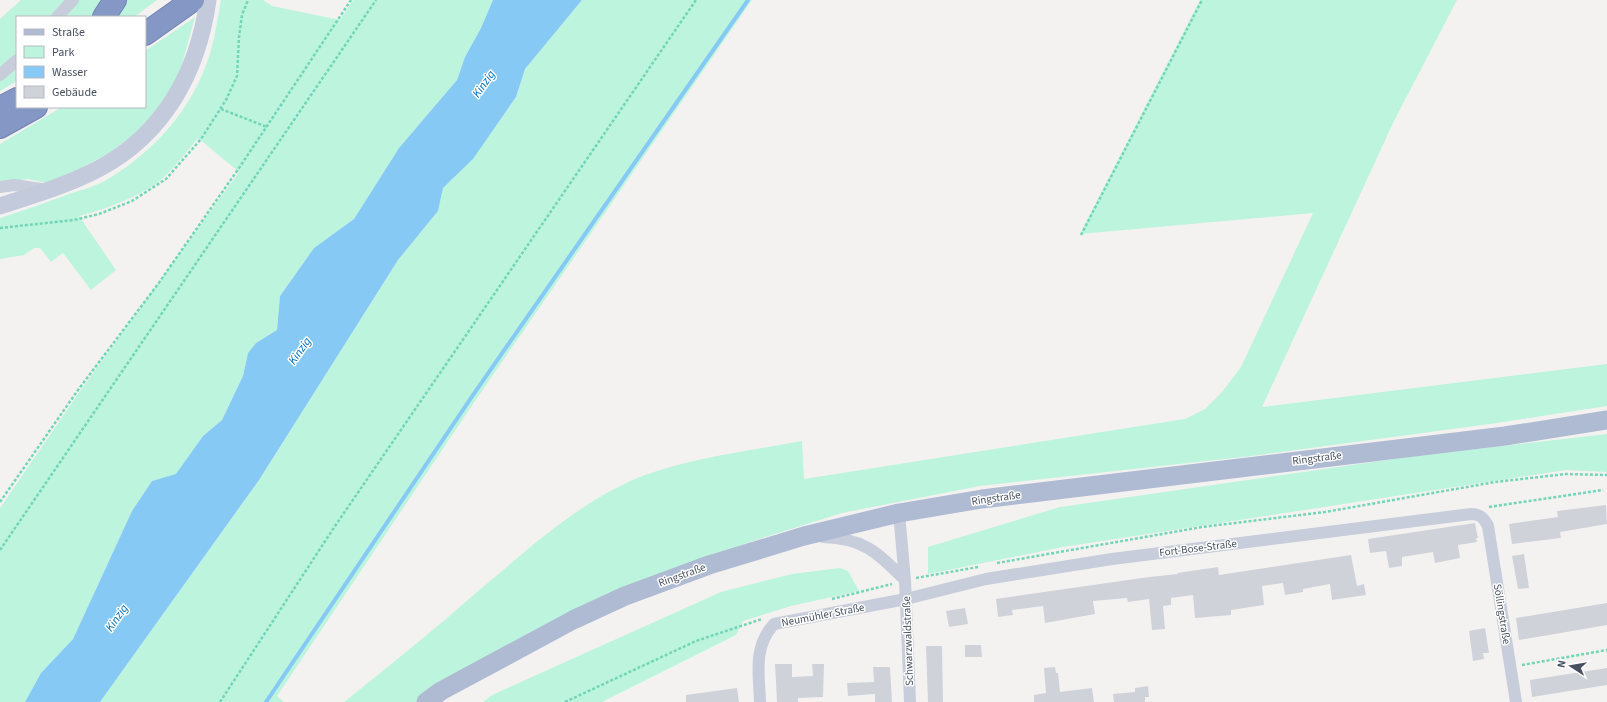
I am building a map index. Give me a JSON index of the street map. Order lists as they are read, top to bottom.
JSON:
{
  "streets": {
    "main road": ["Ringstraße"],
    "street": [
      "Fort-Bose-Straße",
      "Söllingstraße",
      "Neumühler Straße",
      "Schwarzwaldstraße"
    ]
  },
  "crossings": [
    ["Ringstraße", "Schwarzwaldstraße"],
    ["Fort-Bose-Straße", "Söllingstraße"],
    ["Fort-Bose-Straße", "Neumühler Straße"],
    ["Fort-Bose-Straße", "Schwarzwaldstraße"],
    ["Neumühler Straße", "Schwarzwaldstraße"]
  ],
  "water": ["Kinzig"],
  "legend": [
    "Straße",
    "Park",
    "Wasser",
    "Gebäude"
  ],
  "north": "left"
}
